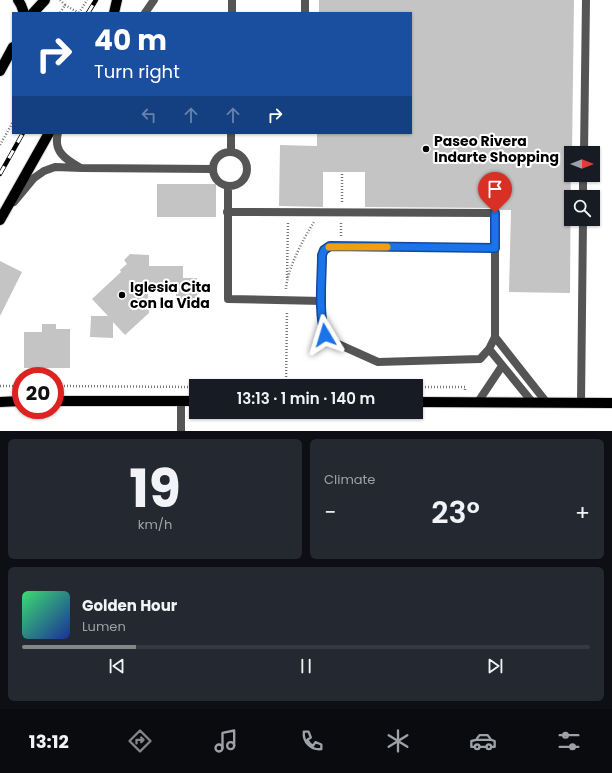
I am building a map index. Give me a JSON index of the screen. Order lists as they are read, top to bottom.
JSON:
{
  "places": ["Paseo Rivera Indarte Shopping", "Iglesia Cita con la Vida"],
  "north": "right",
  "page": {
    "turn": ["40 m", "Turn right"],
    "limit": "20",
    "trip": "13:13 · 1 min · 140 m",
    "tile": [
      ["19", "km/h"],
      "Climate"
    ],
    "heat": ["−", "23°", "+"],
    "song": ["Golden Hour", "Lumen"],
    "tabs": "13:12"
  }
}
